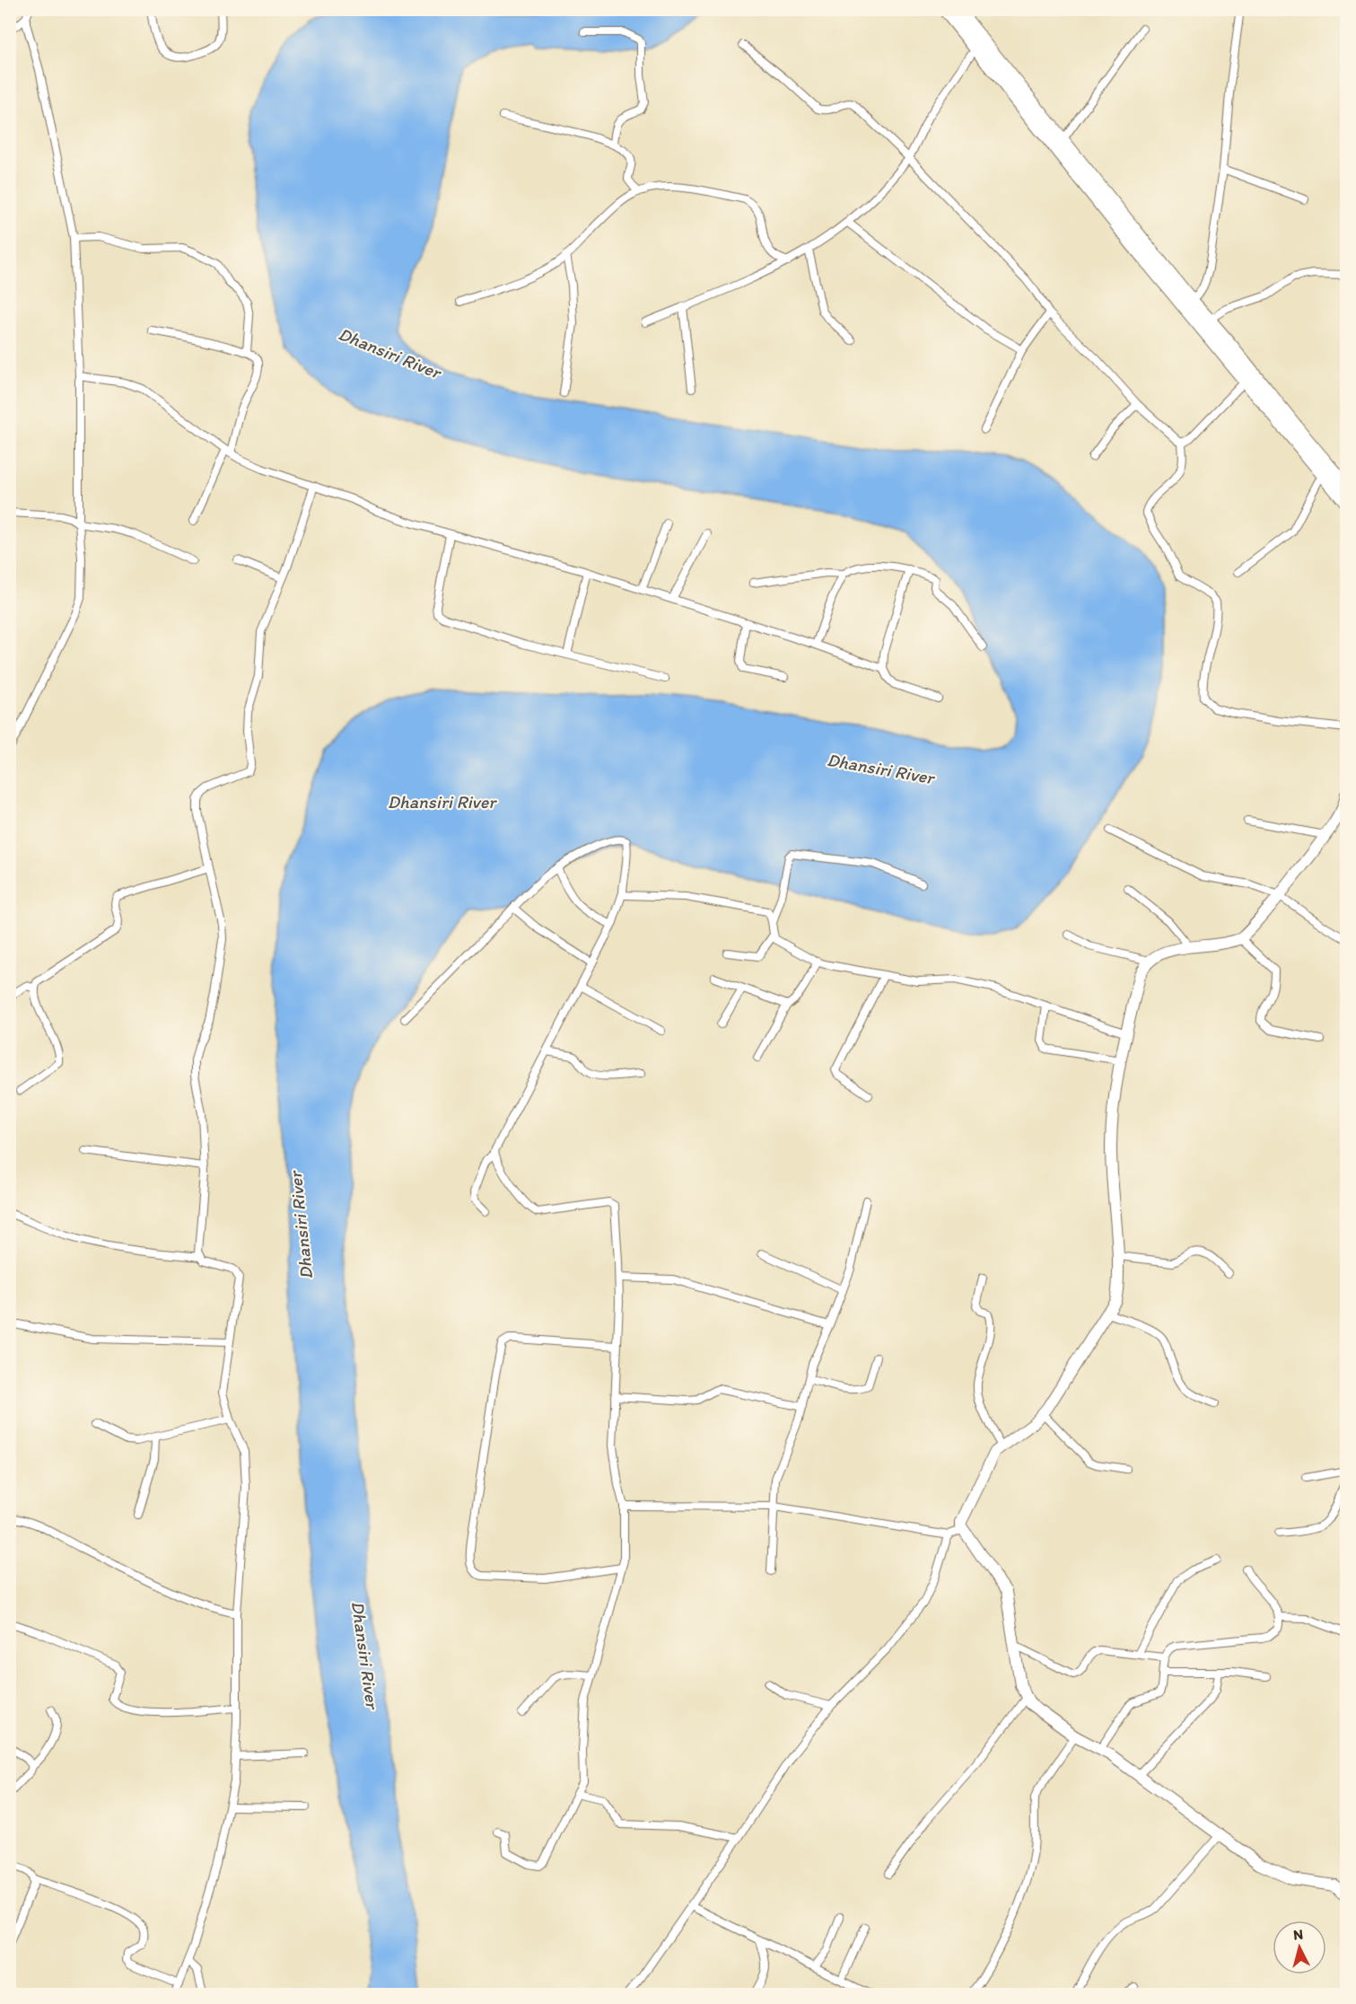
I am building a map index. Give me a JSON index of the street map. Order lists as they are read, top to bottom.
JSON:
{
  "water": ["Dhansiri River"],
  "north": "top"
}
